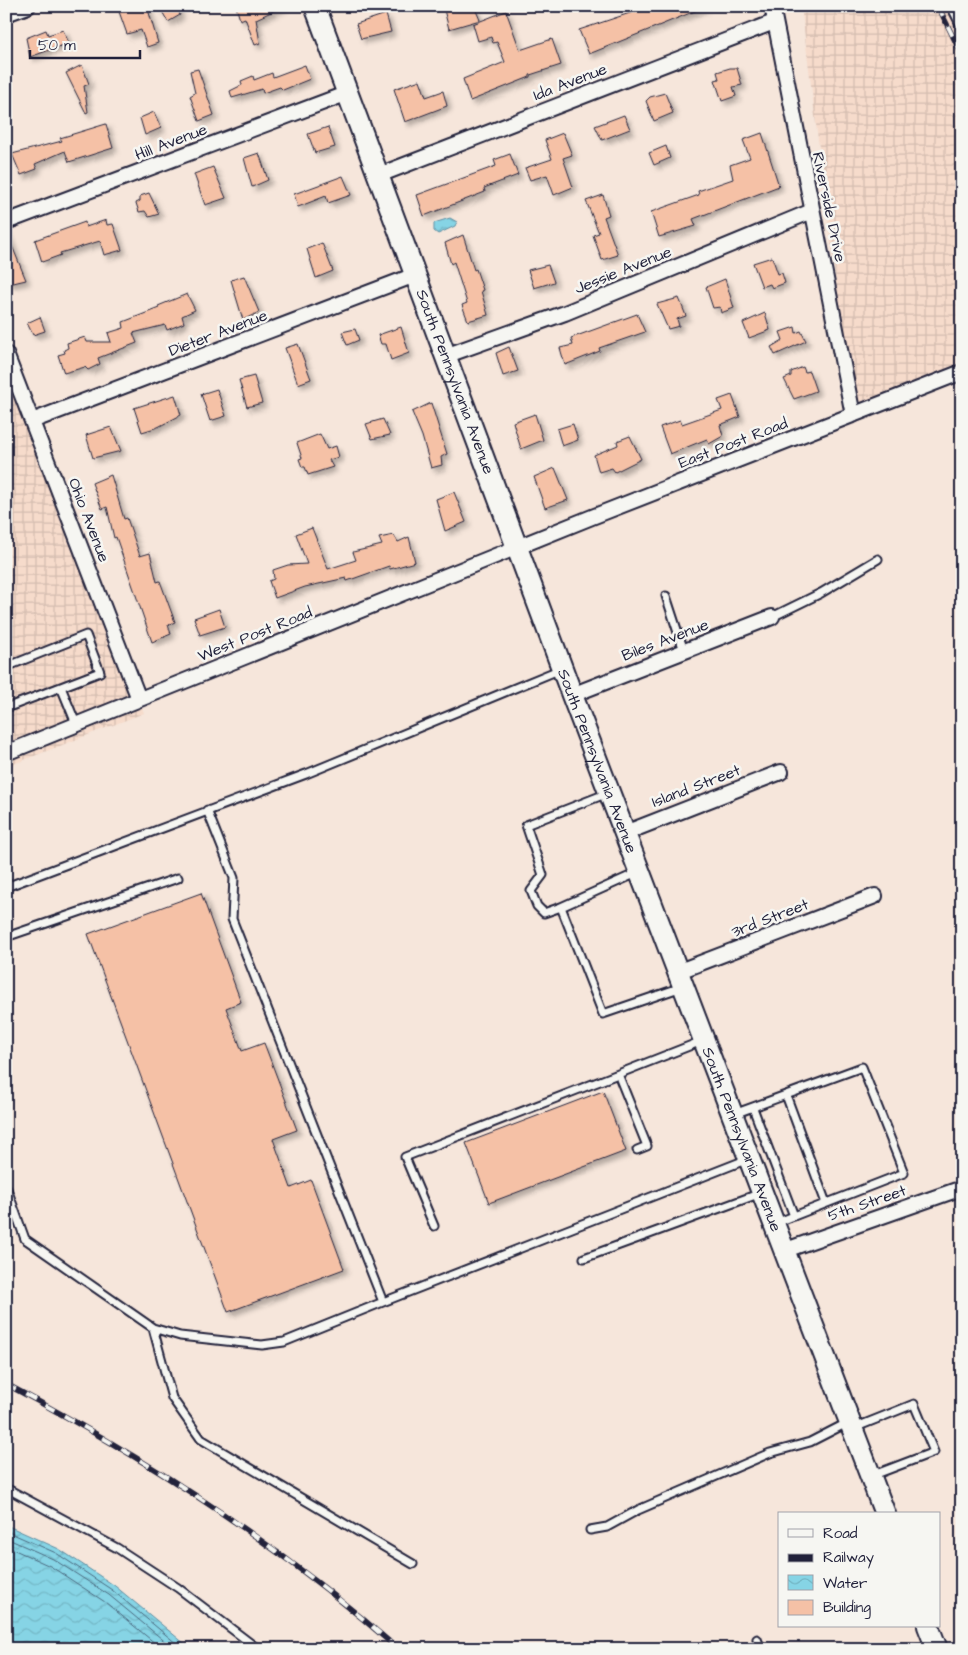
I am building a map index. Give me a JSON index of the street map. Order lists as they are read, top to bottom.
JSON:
{
  "streets": {
    "main road": ["South Pennsylvania Avenue"],
    "street": [
      "Ida Avenue",
      "Hill Avenue",
      "Riverside Drive",
      "Jessie Avenue",
      "Dieter Avenue",
      "East Post Road",
      "Ohio Avenue",
      "West Post Road",
      "Biles Avenue",
      "Island Street",
      "3rd Street",
      "5th Street"
    ]
  },
  "crossings": [
    ["Ida Avenue", "Riverside Drive"],
    ["Ida Avenue", "South Pennsylvania Avenue"],
    ["Hill Avenue", "South Pennsylvania Avenue"],
    ["Riverside Drive", "Jessie Avenue"],
    ["Riverside Drive", "East Post Road"],
    ["Jessie Avenue", "South Pennsylvania Avenue"],
    ["Dieter Avenue", "South Pennsylvania Avenue"],
    ["Dieter Avenue", "Ohio Avenue"],
    ["South Pennsylvania Avenue", "East Post Road"],
    ["South Pennsylvania Avenue", "West Post Road"],
    ["South Pennsylvania Avenue", "Biles Avenue"],
    ["South Pennsylvania Avenue", "Island Street"],
    ["South Pennsylvania Avenue", "3rd Street"],
    ["South Pennsylvania Avenue", "5th Street"],
    ["East Post Road", "West Post Road"],
    ["Ohio Avenue", "West Post Road"]
  ],
  "legend": [
    "Road",
    "Railway",
    "Water",
    "Building"
  ],
  "scale_bar": "50 m"
}
